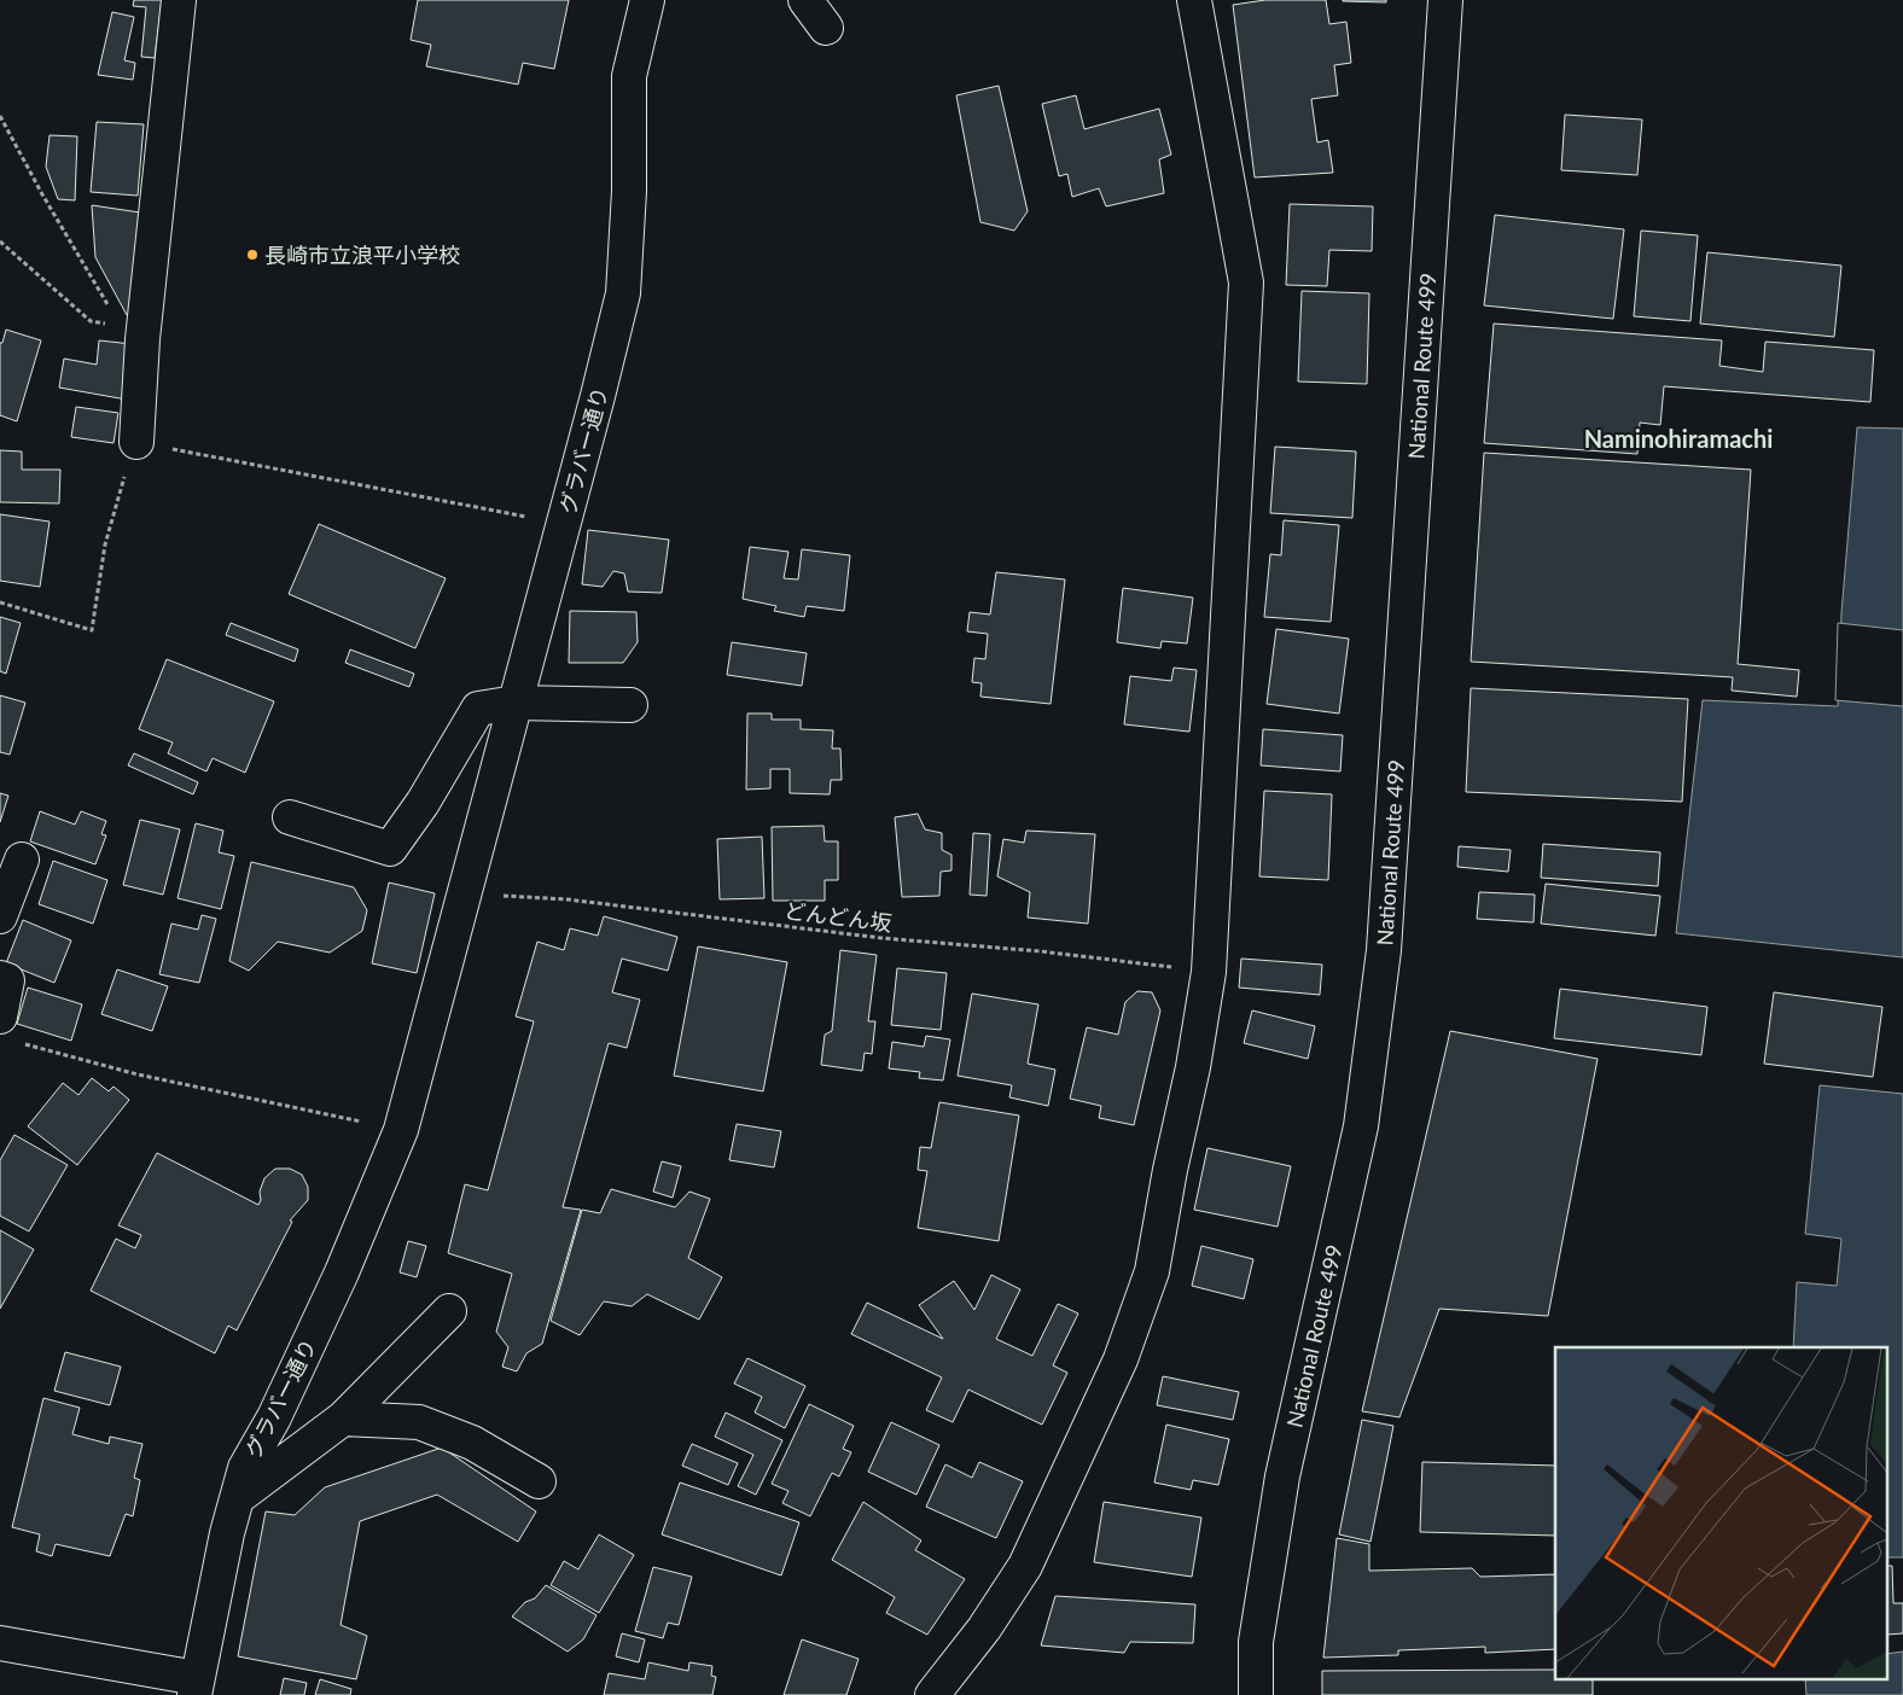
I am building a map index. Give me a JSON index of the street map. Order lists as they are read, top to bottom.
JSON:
{
  "streets": {
    "main road": ["National Route 499", "グラバー通り"],
    "path": ["どんどん坂"]
  },
  "crossings": [
    ["グラバー通り", "どんどん坂"]
  ],
  "districts": ["Naminohiramachi"],
  "places": ["長崎市立浪平小学校"]
}
